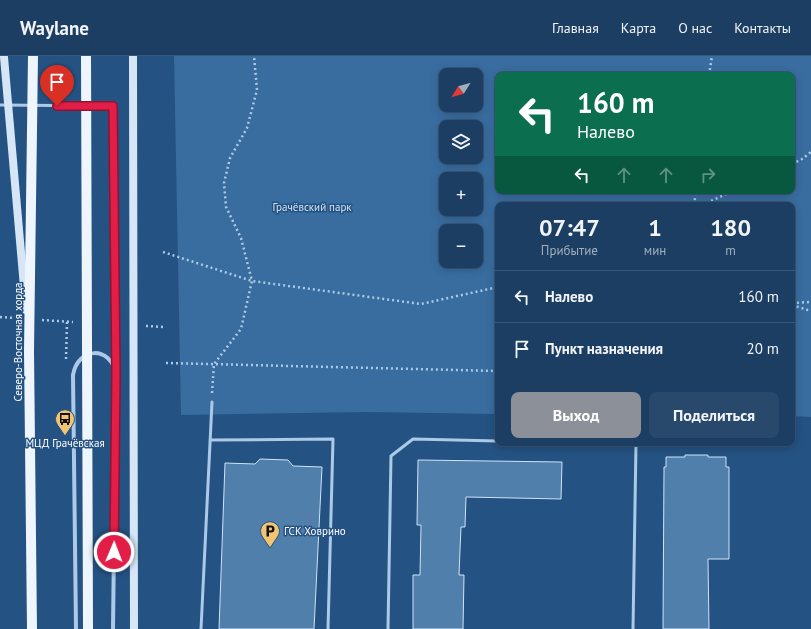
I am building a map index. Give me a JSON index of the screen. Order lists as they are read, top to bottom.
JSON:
{
  "streets": {
    "main road": ["Северо-Восточная хорда"]
  },
  "parks": ["Грачёвский парк"],
  "places": {
    "bus stop": ["МЦД Грачёвская"],
    "parking": ["ГСК Ховрино"]
  },
  "north": "bottom left",
  "page": {
    "header": "Waylane",
    "nav": [
      "Главная",
      "Карта",
      "О нас",
      "Контакты"
    ],
    "map_buttons": ["+", "−"],
    "turn": ["160 m", "Налево"],
    "eta": [
      "07:47",
      "Прибытие",
      "1",
      "мин",
      "180",
      "m"
    ],
    "list": [
      {
        "name": "Налево",
        "value": "160 m"
      },
      {
        "name": "Пункт назначения",
        "value": "20 m"
      }
    ],
    "buttons": ["Выход", "Поделиться"]
  }
}
